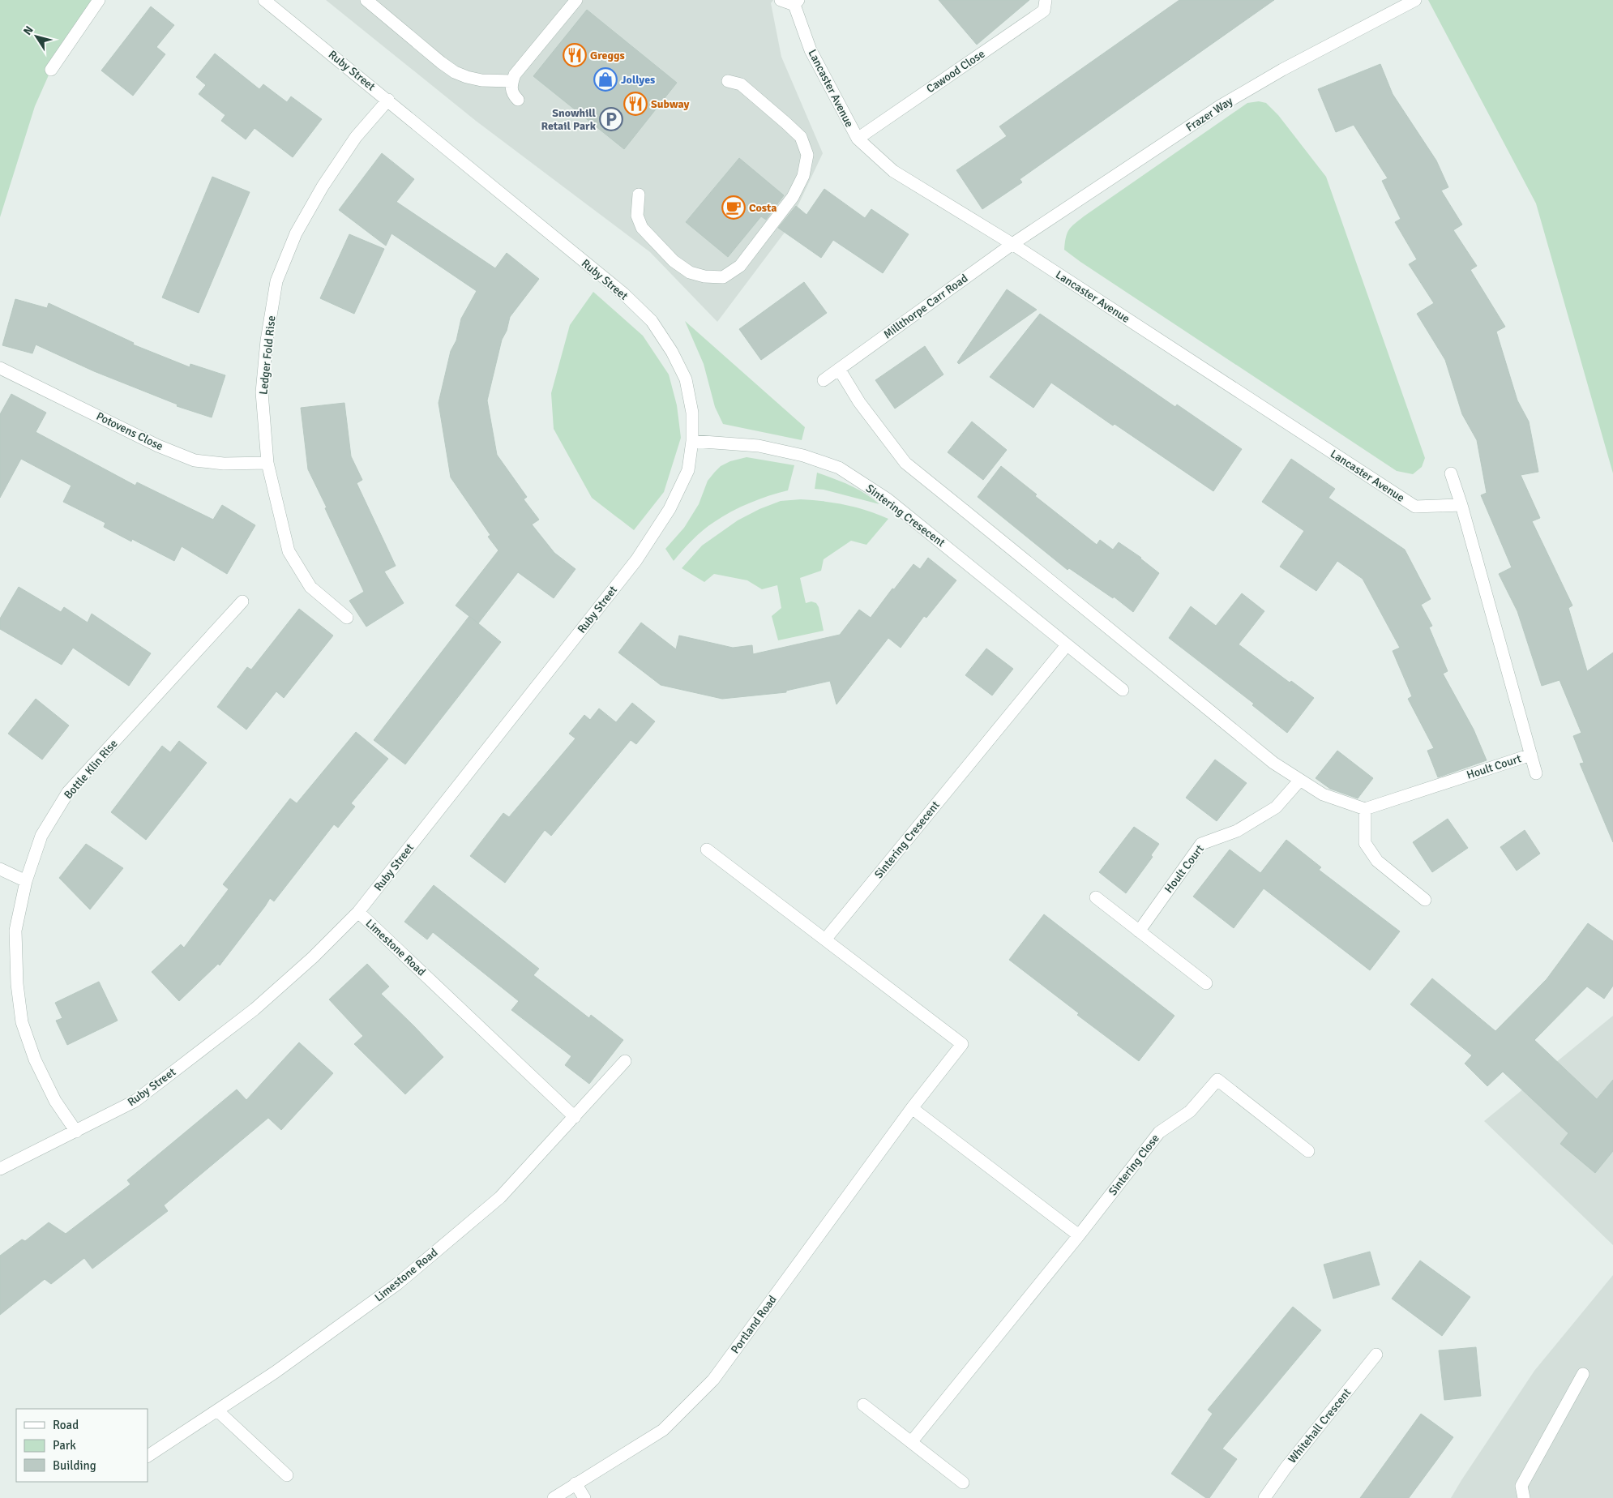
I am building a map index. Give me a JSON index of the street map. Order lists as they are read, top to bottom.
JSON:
{
  "streets": {
    "street": [
      "Ruby Street",
      "Cawood Close",
      "Lancaster Avenue",
      "Frazer Way",
      "Millthorpe Carr Road",
      "Ledger Fold Rise",
      "Potovens Close",
      "Sintering Cresecent",
      "Hoult Court",
      "Bottle Klin Rise",
      "Limestone Road",
      "Sintering Close",
      "Portland Road",
      "Whitehall Crescent"
    ]
  },
  "crossings": [
    ["Ruby Street", "Ledger Fold Rise"],
    ["Ruby Street", "Sintering Cresecent"],
    ["Ruby Street", "Bottle Klin Rise"],
    ["Ruby Street", "Limestone Road"],
    ["Cawood Close", "Lancaster Avenue"],
    ["Lancaster Avenue", "Frazer Way"],
    ["Lancaster Avenue", "Millthorpe Carr Road"],
    ["Frazer Way", "Millthorpe Carr Road"],
    ["Ledger Fold Rise", "Potovens Close"],
    ["Sintering Cresecent", "Portland Road"]
  ],
  "places": {
    "restaurant": ["Greggs", "Subway"],
    "shop": ["Jollyes"],
    "parking": ["Snowhill Retail Park"],
    "cafe": ["Costa"]
  },
  "legend": ["Road", "Park", "Building"],
  "north": "top left"
}
